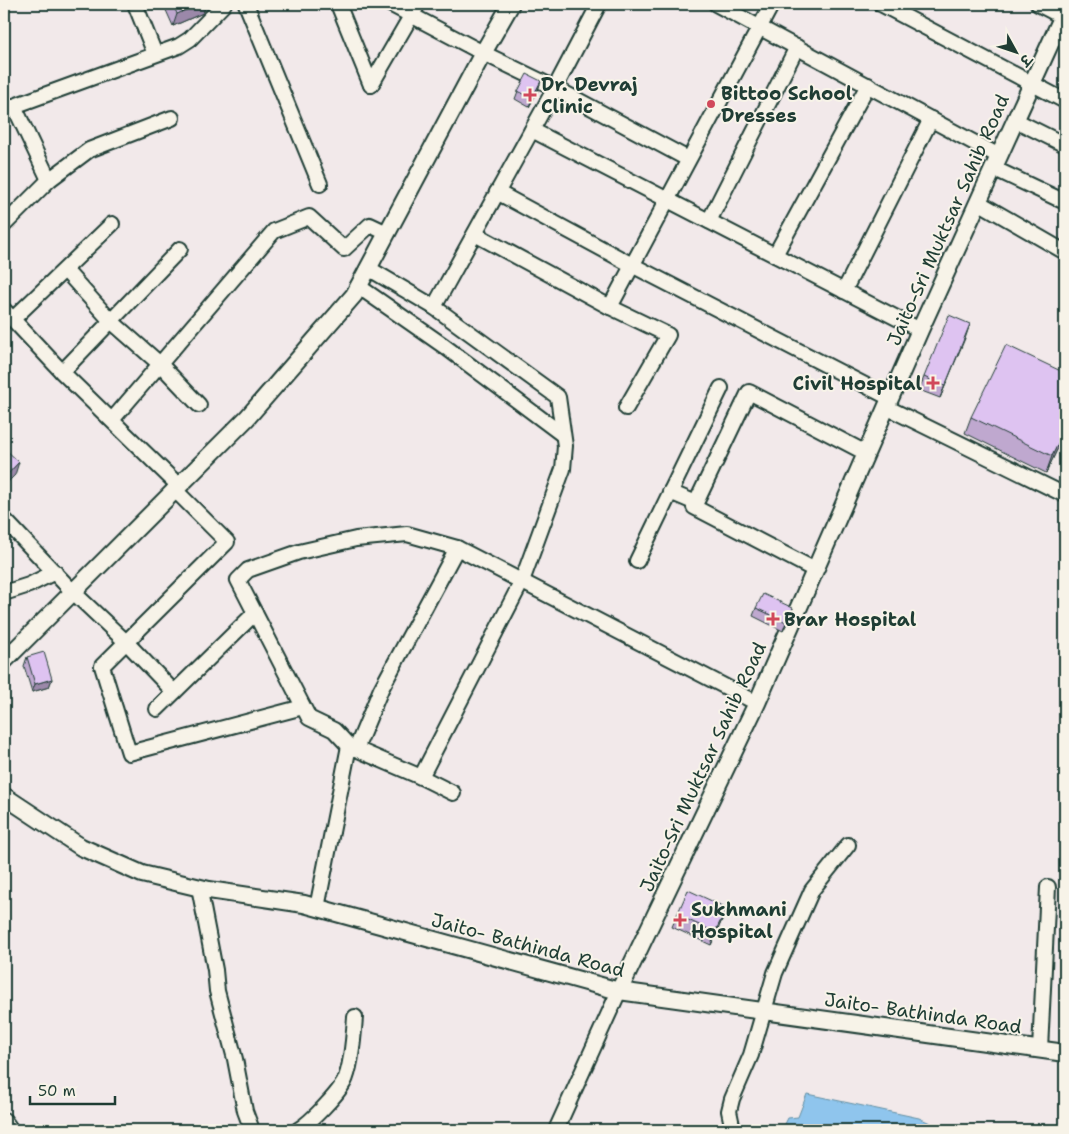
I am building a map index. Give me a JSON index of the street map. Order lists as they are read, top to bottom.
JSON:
{
  "streets": {
    "street": ["Jaito-Sri Muktsar Sahib Road", "Jaito- Bathinda Road"]
  },
  "crossings": [
    ["Jaito-Sri Muktsar Sahib Road", "Jaito- Bathinda Road"]
  ],
  "places": {
    "health": [
      "Dr. Devraj Clinic",
      "Civil Hospital",
      "Brar Hospital",
      "Sukhmani Hospital"
    ],
    "other": ["Bittoo School Dresses"]
  },
  "scale_bar": "50 m",
  "north": "bottom right"
}
